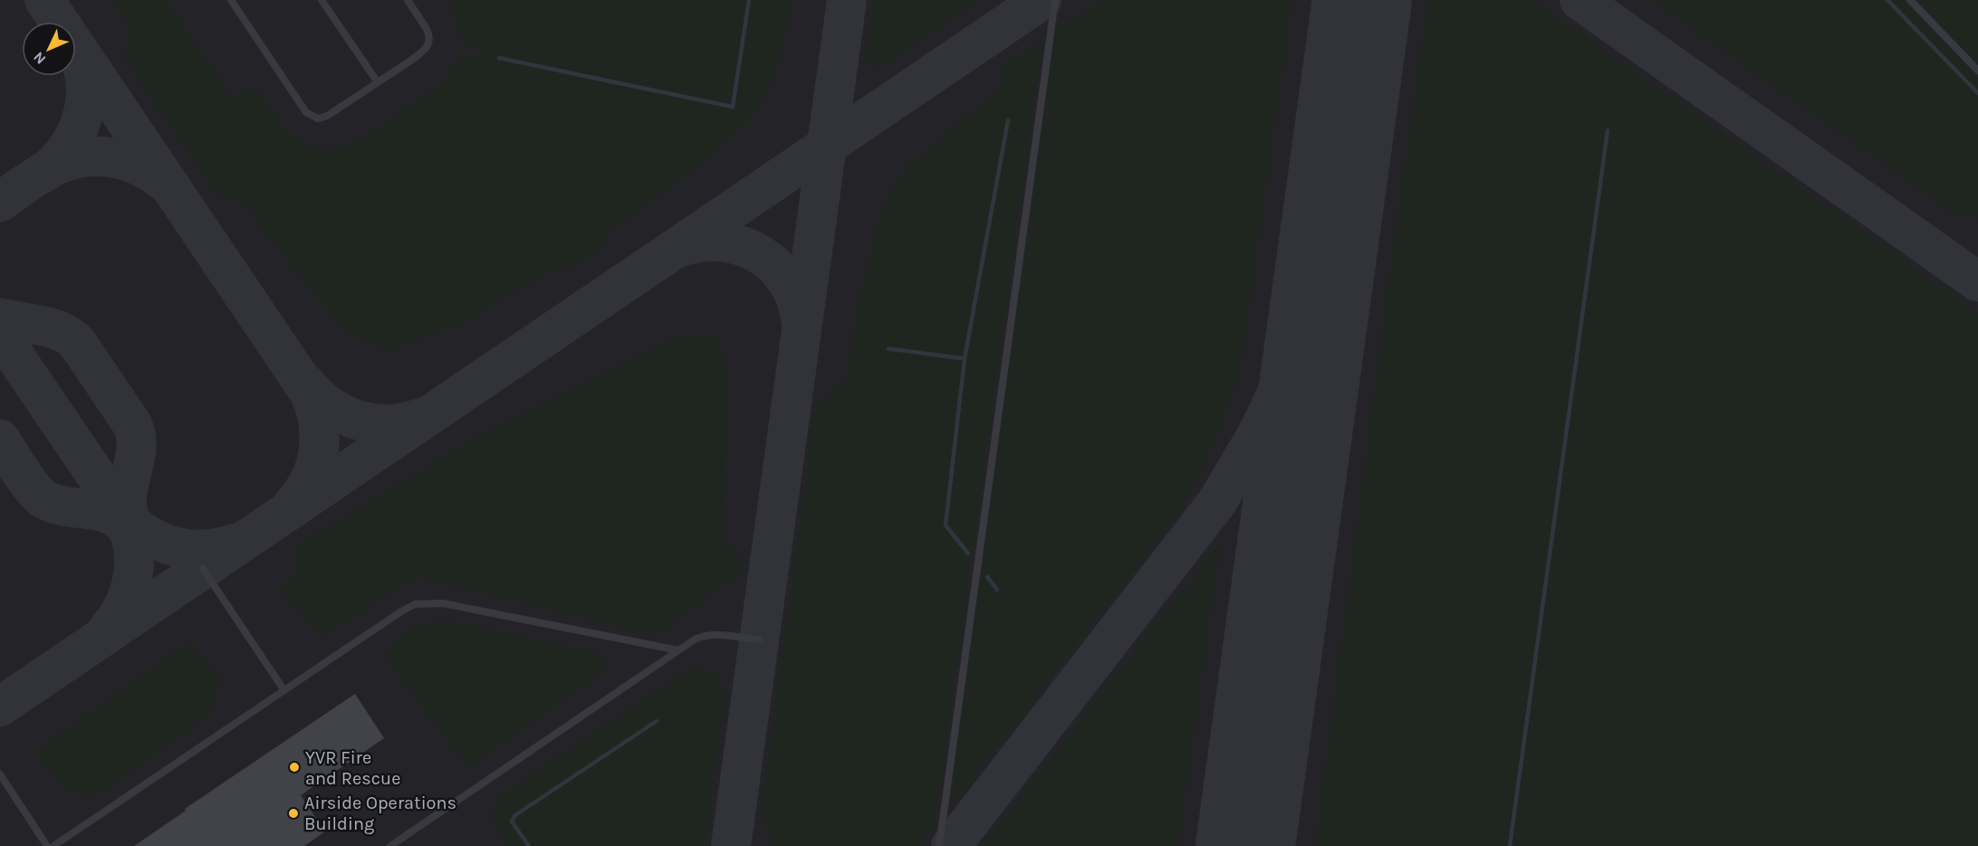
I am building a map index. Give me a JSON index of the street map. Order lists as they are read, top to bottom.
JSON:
{
  "places": ["YVR Fire and Rescue", "Airside Operations Building"],
  "north": "bottom left"
}
